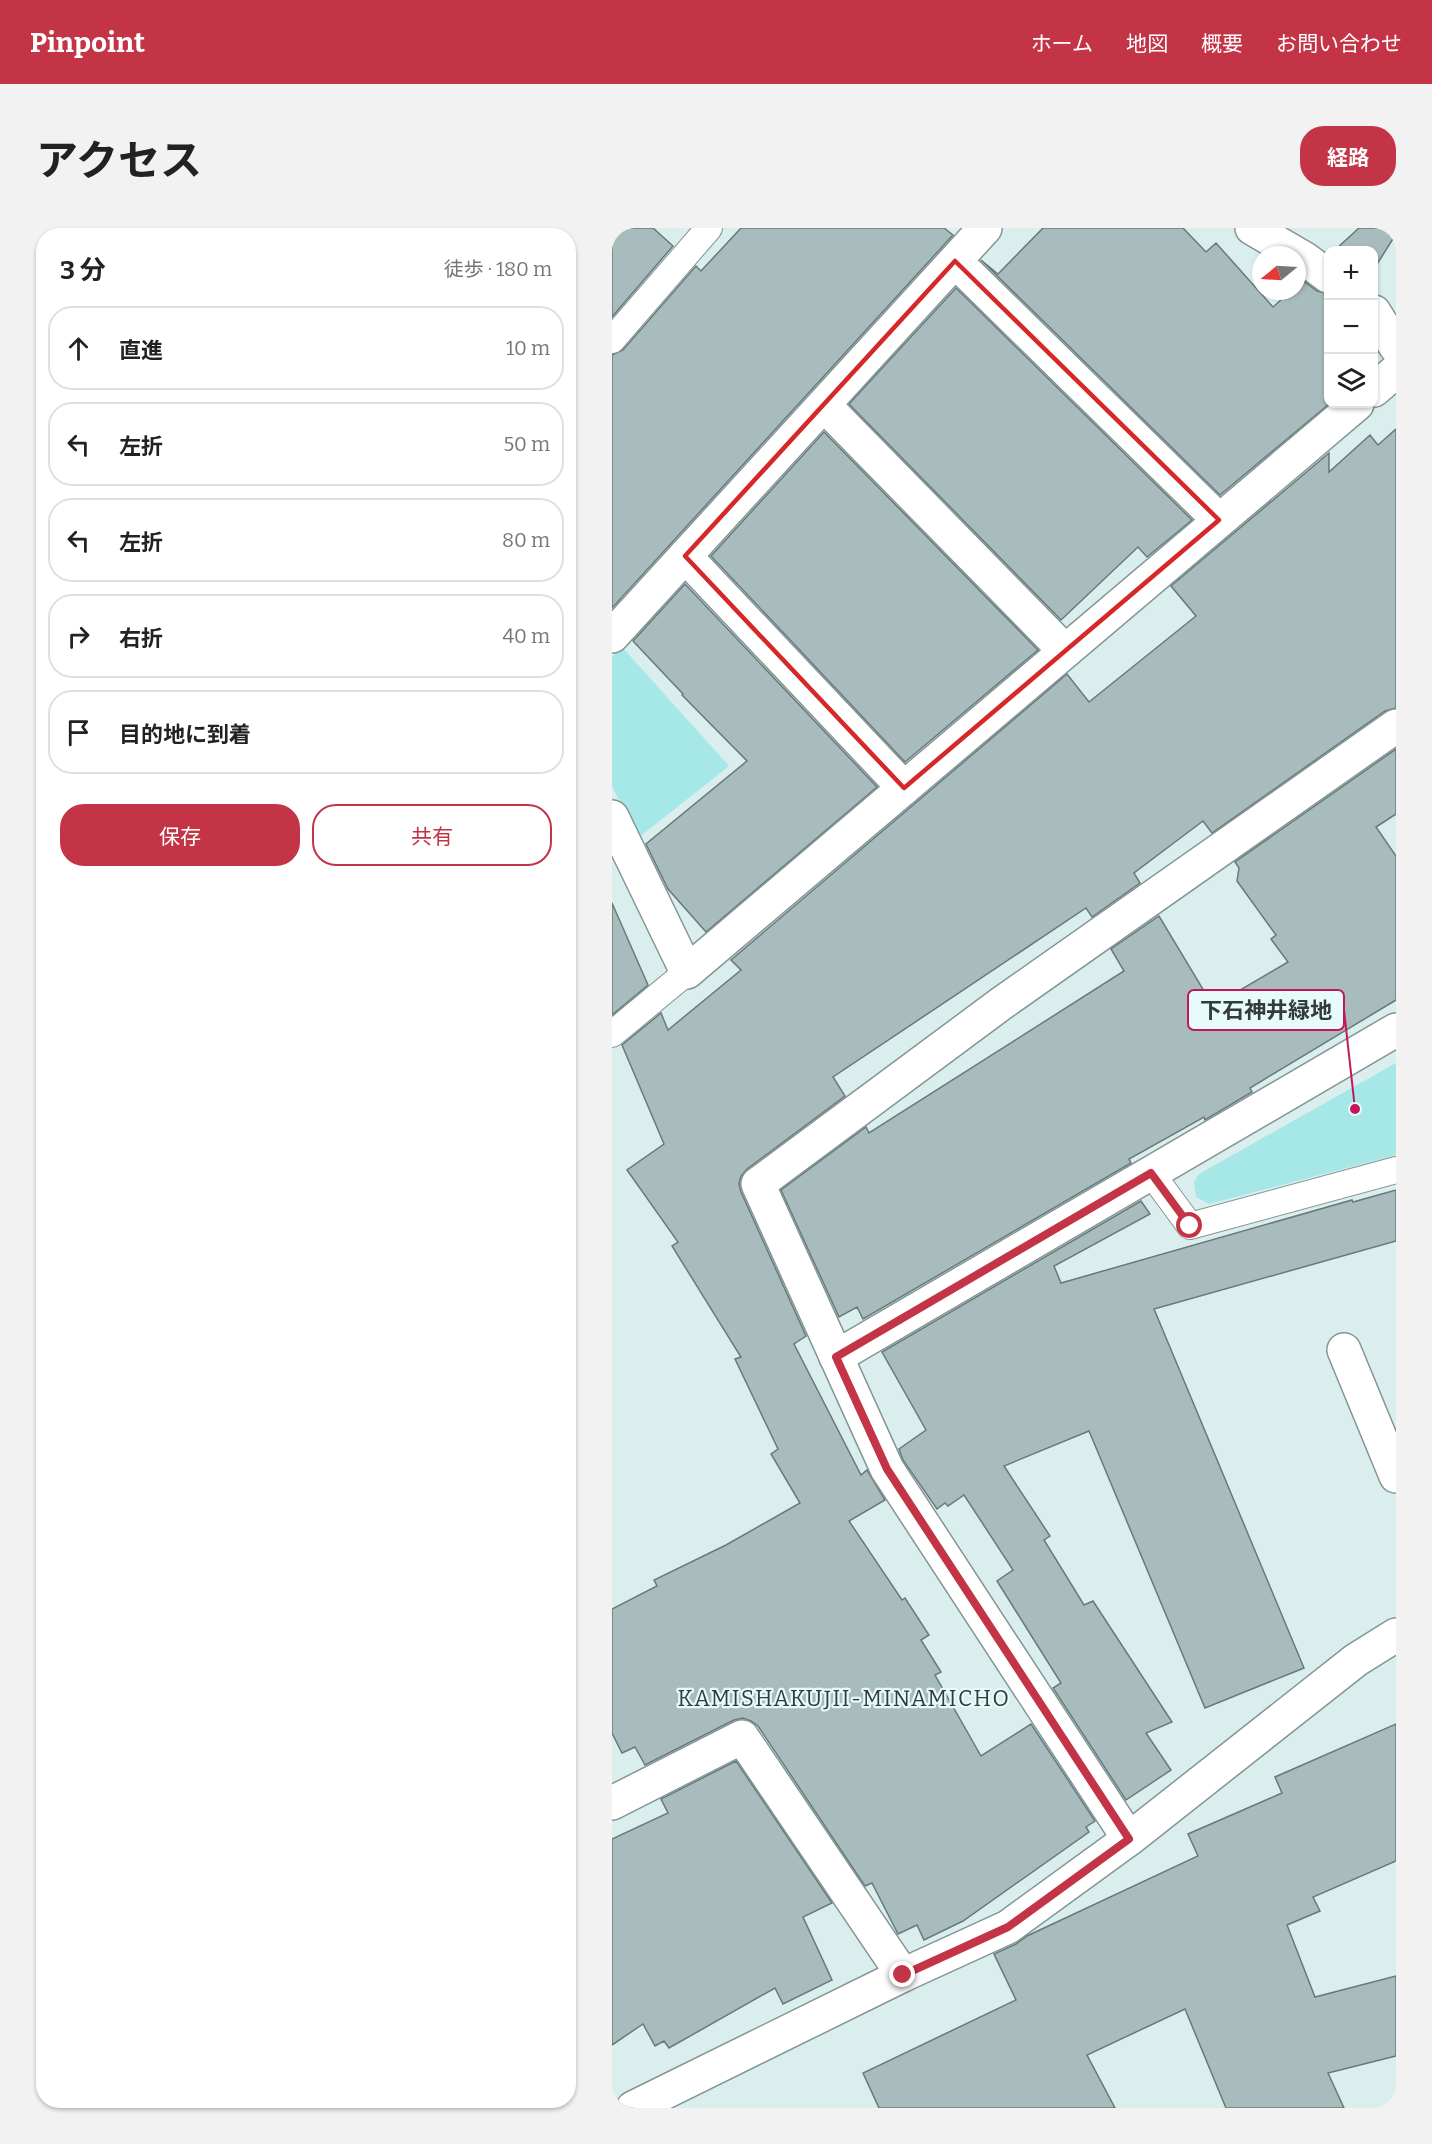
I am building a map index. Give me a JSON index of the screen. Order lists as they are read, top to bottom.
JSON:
{
  "districts": ["KAMISHAKUJII-MINAMICHO"],
  "places": ["下石神井緑地"],
  "north": "left",
  "page": {
    "header": "Pinpoint",
    "nav": [
      "ホーム",
      "地図",
      "概要",
      "お問い合わせ"
    ],
    "title": "アクセス",
    "buttons": [
      "経路",
      ["保存", "共有"]
    ],
    "heading": ["3 分", "徒歩 · 180 m"],
    "map_buttons": ["+", "−"],
    "list": [
      ["直進", "10 m"],
      ["左折", "50 m"],
      ["左折", "80 m"],
      ["右折", "40 m"],
      "目的地に到着"
    ]
  }
}
